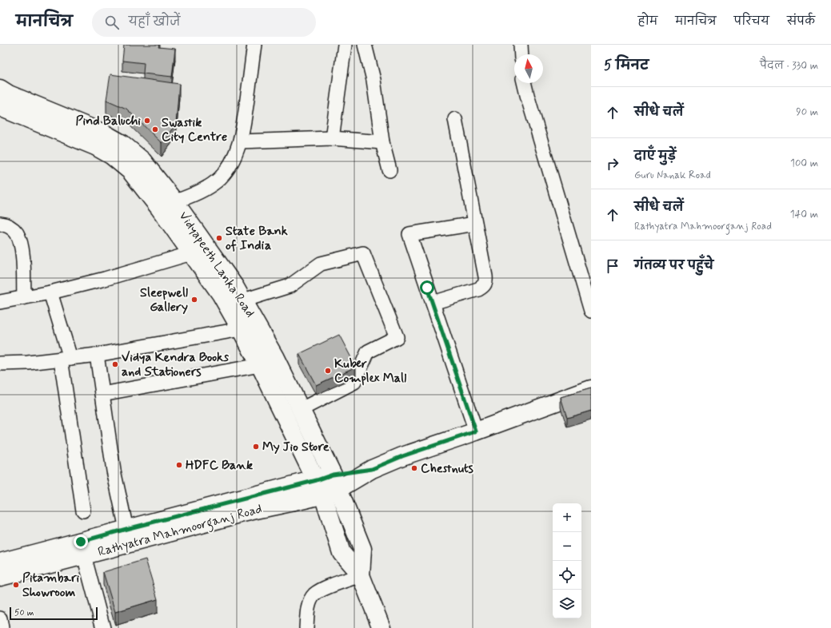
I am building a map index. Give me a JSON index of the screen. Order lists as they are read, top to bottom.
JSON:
{
  "streets": {
    "main road": ["Vidyapeeth Lanka Road", "Rathyatra Mahmoorganj Road"]
  },
  "crossings": [
    ["Vidyapeeth Lanka Road", "Rathyatra Mahmoorganj Road"]
  ],
  "places": [
    "Pind Baluchi",
    "Swastik City Centre",
    "State Bank of India",
    "Sleepwell Gallery",
    "Vidya Kendra Books and Stationers",
    "Kuber Complex Mall",
    "My Jio Store",
    "HDFC Bank",
    "Chestnuts",
    "Pitambari Showroom"
  ],
  "scale_bar": "50 m",
  "north": "top",
  "page": {
    "header": "मानचित्र",
    "search": "यहाँ खोजें",
    "nav": [
      "होम",
      "मानचित्र",
      "परिचय",
      "संपर्क"
    ],
    "heading": ["5 मिनट", "पैदल · 330 m"],
    "list": [
      ["सीधे चलें", "90 m"],
      ["दाएँ मुड़ें", "Guru Nanak Road", "100 m"],
      ["सीधे चलें", "Rathyatra Mahmoorganj Road", "140 m"],
      "गंतव्य पर पहुँचे"
    ],
    "map_buttons": ["+", "−"],
    "scale": "50 m"
  }
}
